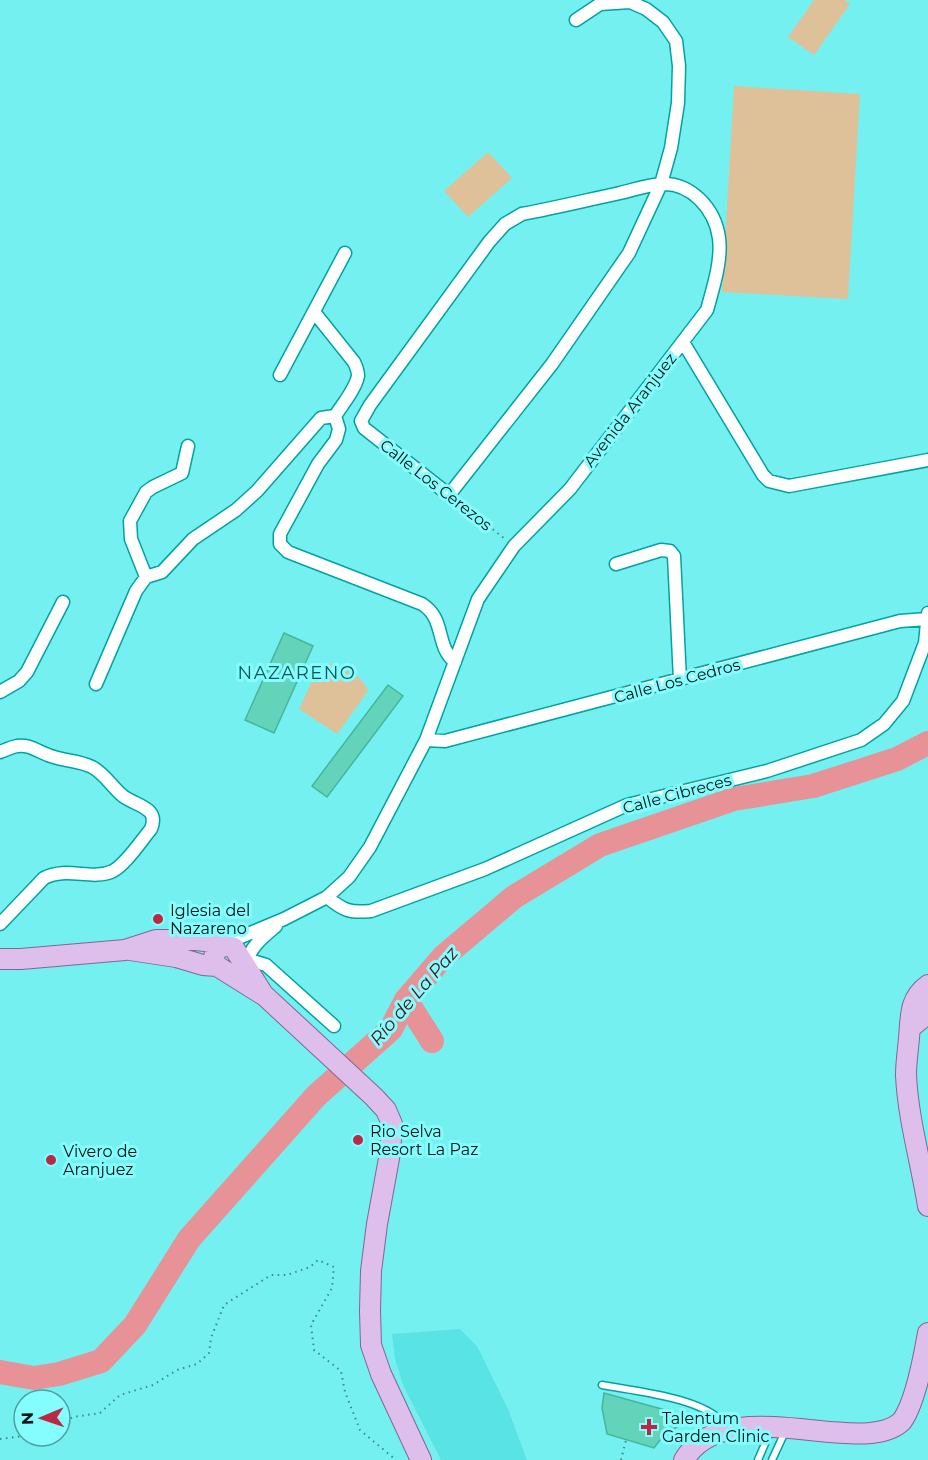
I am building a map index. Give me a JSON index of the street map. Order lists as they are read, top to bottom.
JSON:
{
  "streets": {
    "street": [
      "Avenida Aranjuez",
      "Calle Los Cerezos",
      "Calle Los Cedros",
      "Calle Cibreces"
    ]
  },
  "crossings": [
    ["Avenida Aranjuez", "Calle Los Cerezos"],
    ["Avenida Aranjuez", "Calle Los Cedros"],
    ["Avenida Aranjuez", "Calle Cibreces"],
    ["Calle Los Cedros", "Calle Cibreces"]
  ],
  "districts": ["NAZARENO"],
  "water": ["Río de La Paz"],
  "places": {
    "other": ["Iglesia del Nazareno", "Rio Selva Resort La Paz", "Vivero de Aranjuez"],
    "health": ["Talentum Garden Clinic"]
  },
  "north": "left"
}
